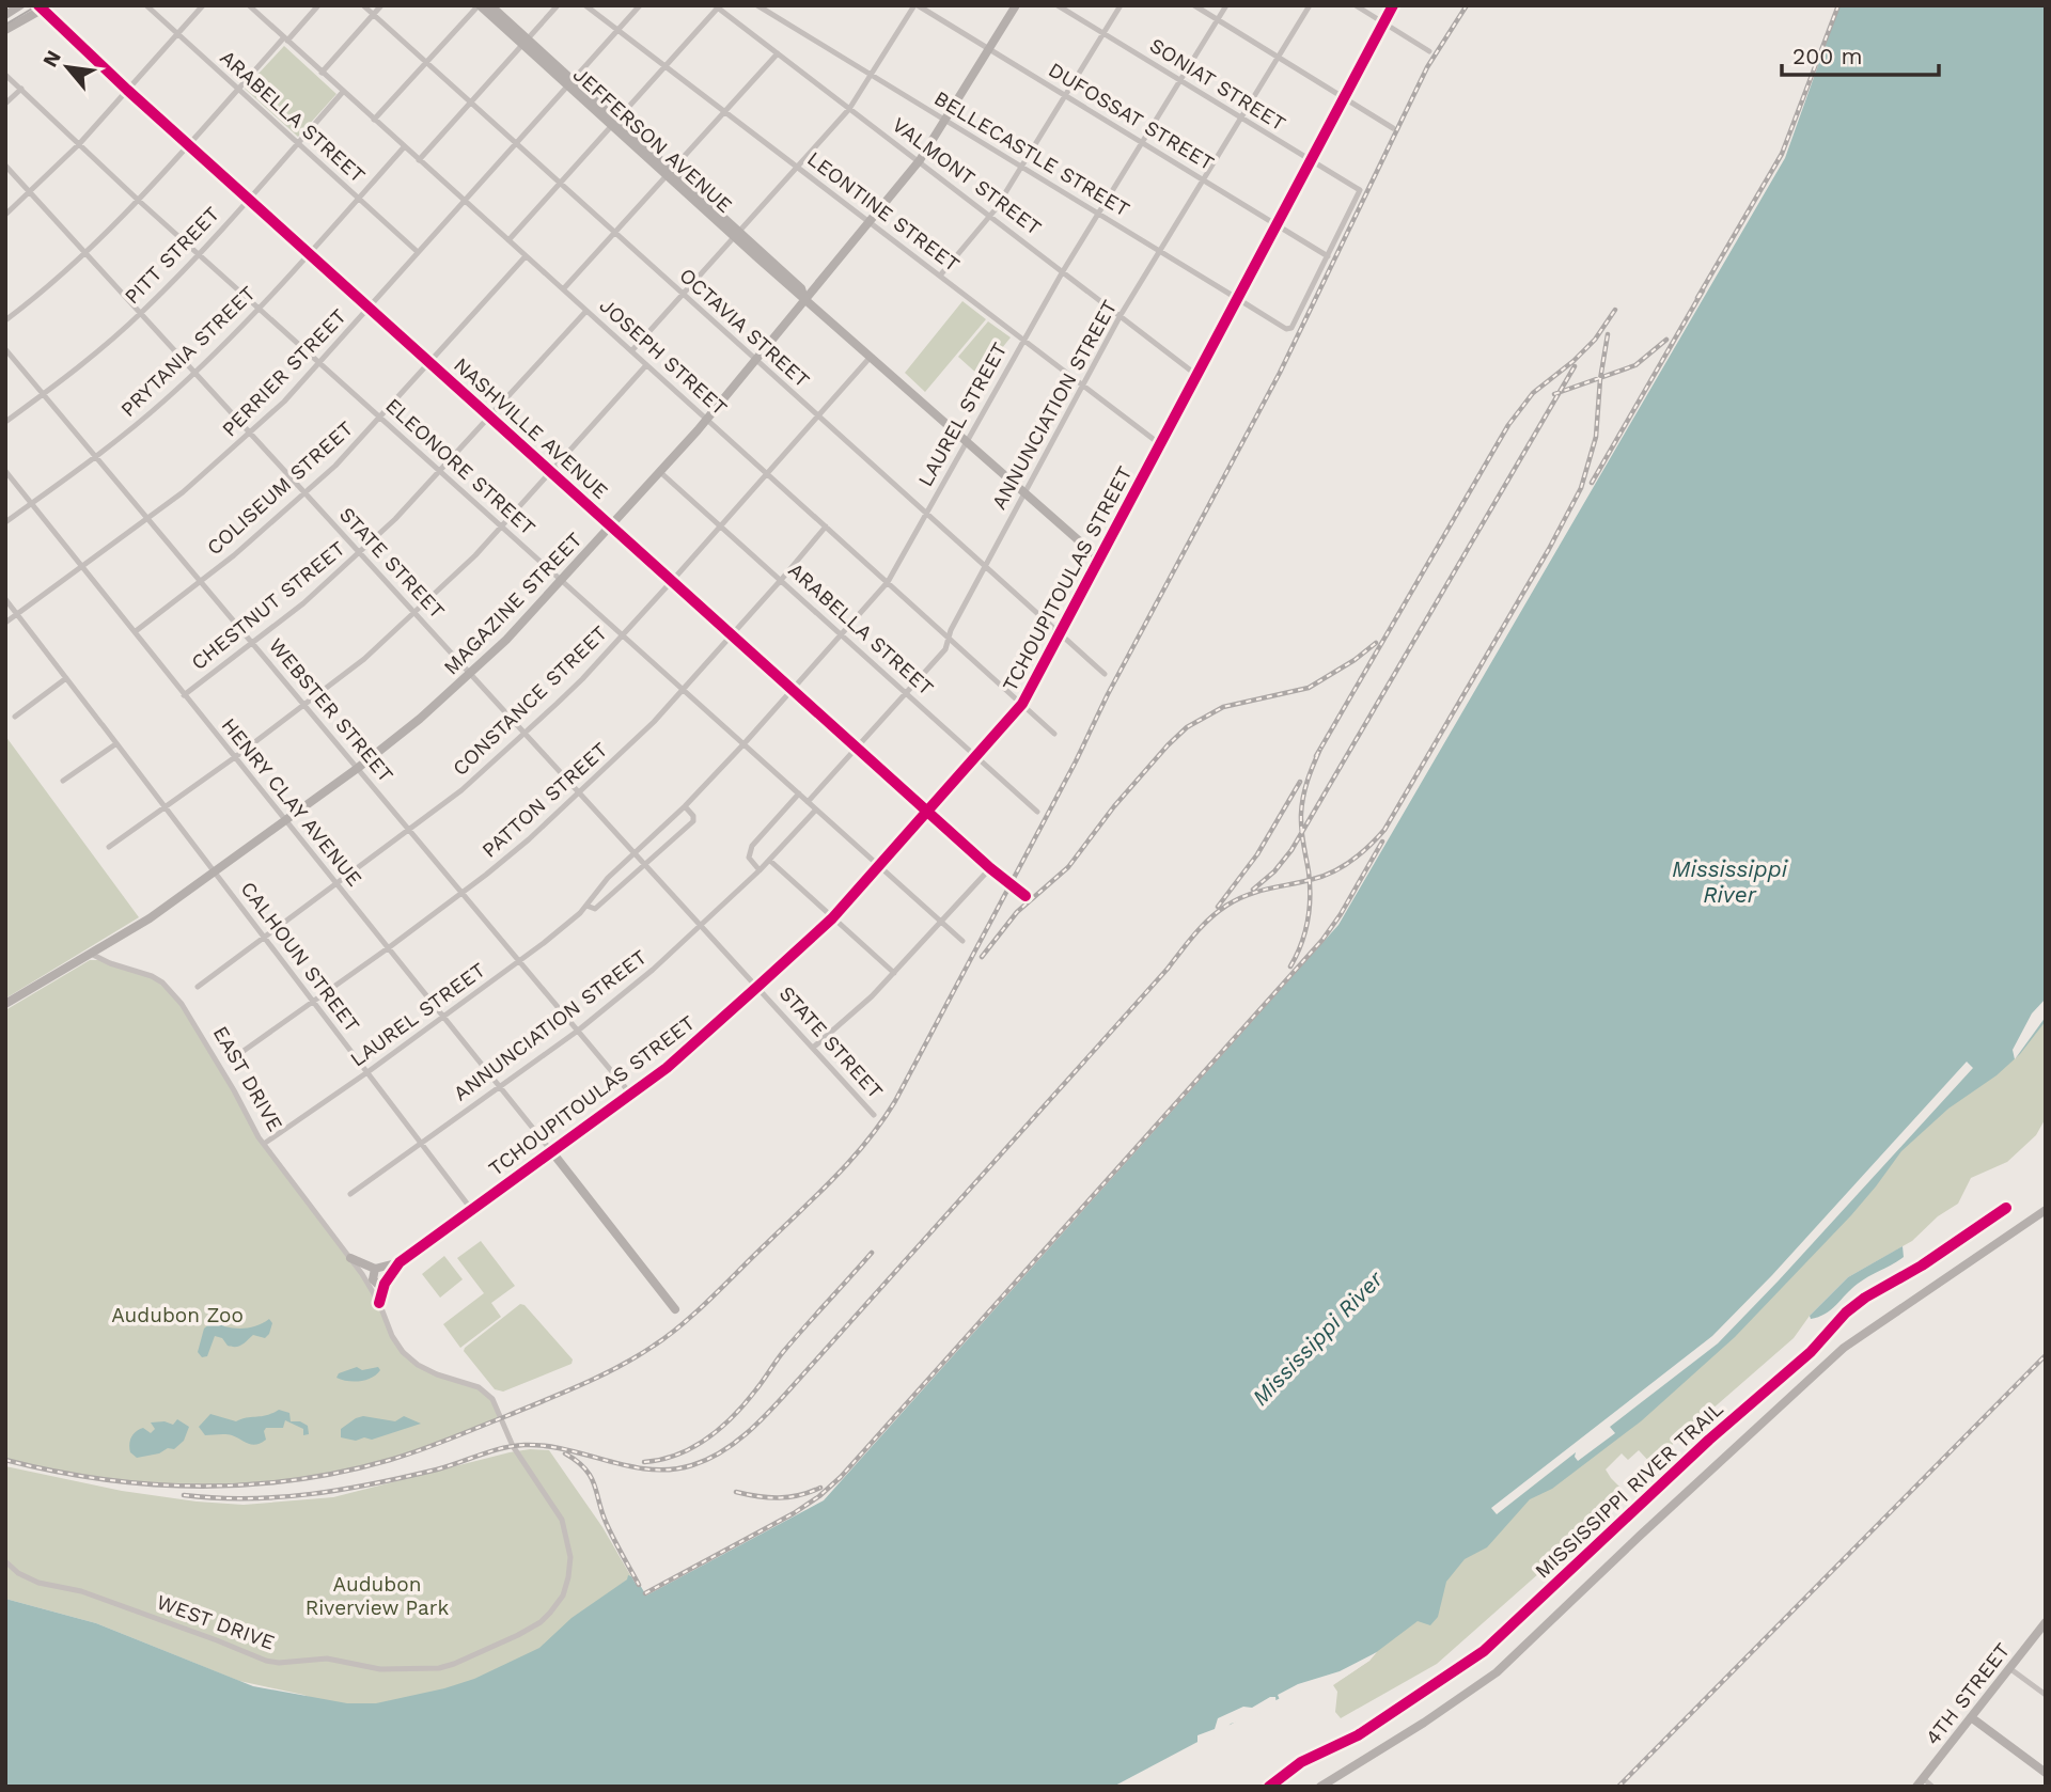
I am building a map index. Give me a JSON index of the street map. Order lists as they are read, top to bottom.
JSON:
{
  "streets": {
    "street": [
      "SONIAT STREET",
      "ARABELLA STREET",
      "DUFOSSAT STREET",
      "JEFFERSON AVENUE",
      "BELLECASTLE STREET",
      "VALMONT STREET",
      "LEONTINE STREET",
      "PITT STREET",
      "OCTAVIA STREET",
      "PRYTANIA STREET",
      "JOSEPH STREET",
      "PERRIER STREET",
      "ANNUNCIATION STREET",
      "LAUREL STREET",
      "NASHVILLE AVENUE",
      "ELEONORE STREET",
      "COLISEUM STREET",
      "STATE STREET",
      "TCHOUPITOULAS STREET",
      "MAGAZINE STREET",
      "CHESTNUT STREET",
      "CONSTANCE STREET",
      "WEBSTER STREET",
      "PATTON STREET",
      "HENRY CLAY AVENUE",
      "CALHOUN STREET",
      "EAST DRIVE",
      "WEST DRIVE",
      "4TH STREET"
    ],
    "cycle path": ["MISSISSIPPI RIVER TRAIL"]
  },
  "crossings": [
    ["SONIAT STREET", "DUFOSSAT STREET"],
    ["SONIAT STREET", "BELLECASTLE STREET"],
    ["SONIAT STREET", "ANNUNCIATION STREET"],
    ["SONIAT STREET", "LAUREL STREET"],
    ["SONIAT STREET", "TCHOUPITOULAS STREET"],
    ["ARABELLA STREET", "PITT STREET"],
    ["ARABELLA STREET", "PRYTANIA STREET"],
    ["ARABELLA STREET", "PERRIER STREET"],
    ["ARABELLA STREET", "ANNUNCIATION STREET"],
    ["ARABELLA STREET", "LAUREL STREET"],
    ["ARABELLA STREET", "TCHOUPITOULAS STREET"],
    ["ARABELLA STREET", "MAGAZINE STREET"],
    ["ARABELLA STREET", "CONSTANCE STREET"],
    ["ARABELLA STREET", "PATTON STREET"],
    ["DUFOSSAT STREET", "BELLECASTLE STREET"],
    ["DUFOSSAT STREET", "ANNUNCIATION STREET"],
    ["DUFOSSAT STREET", "LAUREL STREET"],
    ["DUFOSSAT STREET", "TCHOUPITOULAS STREET"],
    ["DUFOSSAT STREET", "MAGAZINE STREET"],
    ["JEFFERSON AVENUE", "PERRIER STREET"],
    ["JEFFERSON AVENUE", "ANNUNCIATION STREET"],
    ["JEFFERSON AVENUE", "LAUREL STREET"],
    ["JEFFERSON AVENUE", "TCHOUPITOULAS STREET"],
    ["JEFFERSON AVENUE", "MAGAZINE STREET"],
    ["JEFFERSON AVENUE", "CONSTANCE STREET"],
    ["BELLECASTLE STREET", "ANNUNCIATION STREET"],
    ["BELLECASTLE STREET", "LAUREL STREET"],
    ["BELLECASTLE STREET", "TCHOUPITOULAS STREET"],
    ["BELLECASTLE STREET", "MAGAZINE STREET"],
    ["VALMONT STREET", "ANNUNCIATION STREET"],
    ["VALMONT STREET", "LAUREL STREET"],
    ["VALMONT STREET", "TCHOUPITOULAS STREET"],
    ["VALMONT STREET", "MAGAZINE STREET"],
    ["LEONTINE STREET", "PERRIER STREET"],
    ["LEONTINE STREET", "ANNUNCIATION STREET"],
    ["LEONTINE STREET", "LAUREL STREET"],
    ["LEONTINE STREET", "TCHOUPITOULAS STREET"],
    ["LEONTINE STREET", "MAGAZINE STREET"],
    ["PITT STREET", "JOSEPH STREET"],
    ["PITT STREET", "NASHVILLE AVENUE"],
    ["PITT STREET", "ELEONORE STREET"],
    ["PITT STREET", "STATE STREET"],
    ["PITT STREET", "WEBSTER STREET"],
    ["OCTAVIA STREET", "PERRIER STREET"],
    ["OCTAVIA STREET", "ANNUNCIATION STREET"],
    ["OCTAVIA STREET", "LAUREL STREET"],
    ["OCTAVIA STREET", "TCHOUPITOULAS STREET"],
    ["OCTAVIA STREET", "MAGAZINE STREET"],
    ["OCTAVIA STREET", "CONSTANCE STREET"],
    ["PRYTANIA STREET", "JOSEPH STREET"],
    ["PRYTANIA STREET", "NASHVILLE AVENUE"],
    ["PRYTANIA STREET", "ELEONORE STREET"],
    ["PRYTANIA STREET", "STATE STREET"],
    ["PRYTANIA STREET", "WEBSTER STREET"],
    ["PRYTANIA STREET", "HENRY CLAY AVENUE"],
    ["JOSEPH STREET", "PERRIER STREET"],
    ["JOSEPH STREET", "ANNUNCIATION STREET"],
    ["JOSEPH STREET", "LAUREL STREET"],
    ["JOSEPH STREET", "COLISEUM STREET"],
    ["JOSEPH STREET", "TCHOUPITOULAS STREET"],
    ["JOSEPH STREET", "MAGAZINE STREET"],
    ["JOSEPH STREET", "CHESTNUT STREET"],
    ["JOSEPH STREET", "CONSTANCE STREET"],
    ["JOSEPH STREET", "PATTON STREET"],
    ["PERRIER STREET", "NASHVILLE AVENUE"],
    ["PERRIER STREET", "ELEONORE STREET"],
    ["PERRIER STREET", "STATE STREET"],
    ["PERRIER STREET", "WEBSTER STREET"],
    ["PERRIER STREET", "HENRY CLAY AVENUE"],
    ["PERRIER STREET", "CALHOUN STREET"],
    ["ANNUNCIATION STREET", "NASHVILLE AVENUE"],
    ["ANNUNCIATION STREET", "ELEONORE STREET"],
    ["ANNUNCIATION STREET", "STATE STREET"],
    ["ANNUNCIATION STREET", "WEBSTER STREET"],
    ["ANNUNCIATION STREET", "HENRY CLAY AVENUE"],
    ["ANNUNCIATION STREET", "CALHOUN STREET"],
    ["LAUREL STREET", "NASHVILLE AVENUE"],
    ["LAUREL STREET", "ELEONORE STREET"],
    ["LAUREL STREET", "STATE STREET"],
    ["LAUREL STREET", "WEBSTER STREET"],
    ["LAUREL STREET", "HENRY CLAY AVENUE"],
    ["LAUREL STREET", "CALHOUN STREET"],
    ["LAUREL STREET", "EAST DRIVE"],
    ["NASHVILLE AVENUE", "COLISEUM STREET"],
    ["NASHVILLE AVENUE", "TCHOUPITOULAS STREET"],
    ["NASHVILLE AVENUE", "MAGAZINE STREET"],
    ["NASHVILLE AVENUE", "CHESTNUT STREET"],
    ["NASHVILLE AVENUE", "CONSTANCE STREET"],
    ["NASHVILLE AVENUE", "PATTON STREET"],
    ["ELEONORE STREET", "COLISEUM STREET"],
    ["ELEONORE STREET", "TCHOUPITOULAS STREET"],
    ["ELEONORE STREET", "MAGAZINE STREET"],
    ["ELEONORE STREET", "CHESTNUT STREET"],
    ["ELEONORE STREET", "CONSTANCE STREET"],
    ["ELEONORE STREET", "PATTON STREET"],
    ["COLISEUM STREET", "STATE STREET"],
    ["COLISEUM STREET", "WEBSTER STREET"],
    ["COLISEUM STREET", "HENRY CLAY AVENUE"],
    ["STATE STREET", "TCHOUPITOULAS STREET"],
    ["STATE STREET", "MAGAZINE STREET"],
    ["STATE STREET", "CHESTNUT STREET"],
    ["STATE STREET", "CONSTANCE STREET"],
    ["STATE STREET", "PATTON STREET"],
    ["TCHOUPITOULAS STREET", "WEBSTER STREET"],
    ["TCHOUPITOULAS STREET", "HENRY CLAY AVENUE"],
    ["TCHOUPITOULAS STREET", "CALHOUN STREET"],
    ["TCHOUPITOULAS STREET", "EAST DRIVE"],
    ["TCHOUPITOULAS STREET", "WEST DRIVE"],
    ["MAGAZINE STREET", "WEBSTER STREET"],
    ["MAGAZINE STREET", "HENRY CLAY AVENUE"],
    ["MAGAZINE STREET", "CALHOUN STREET"],
    ["MAGAZINE STREET", "EAST DRIVE"],
    ["CHESTNUT STREET", "WEBSTER STREET"],
    ["CHESTNUT STREET", "HENRY CLAY AVENUE"],
    ["CONSTANCE STREET", "WEBSTER STREET"],
    ["CONSTANCE STREET", "HENRY CLAY AVENUE"],
    ["CONSTANCE STREET", "CALHOUN STREET"],
    ["WEBSTER STREET", "PATTON STREET"],
    ["PATTON STREET", "HENRY CLAY AVENUE"],
    ["PATTON STREET", "CALHOUN STREET"],
    ["EAST DRIVE", "WEST DRIVE"]
  ],
  "water": ["Mississippi River"],
  "parks": ["Audubon Zoo", "Audubon Riverview Park"],
  "scale_bar": "200 m",
  "north": "top left"
}
